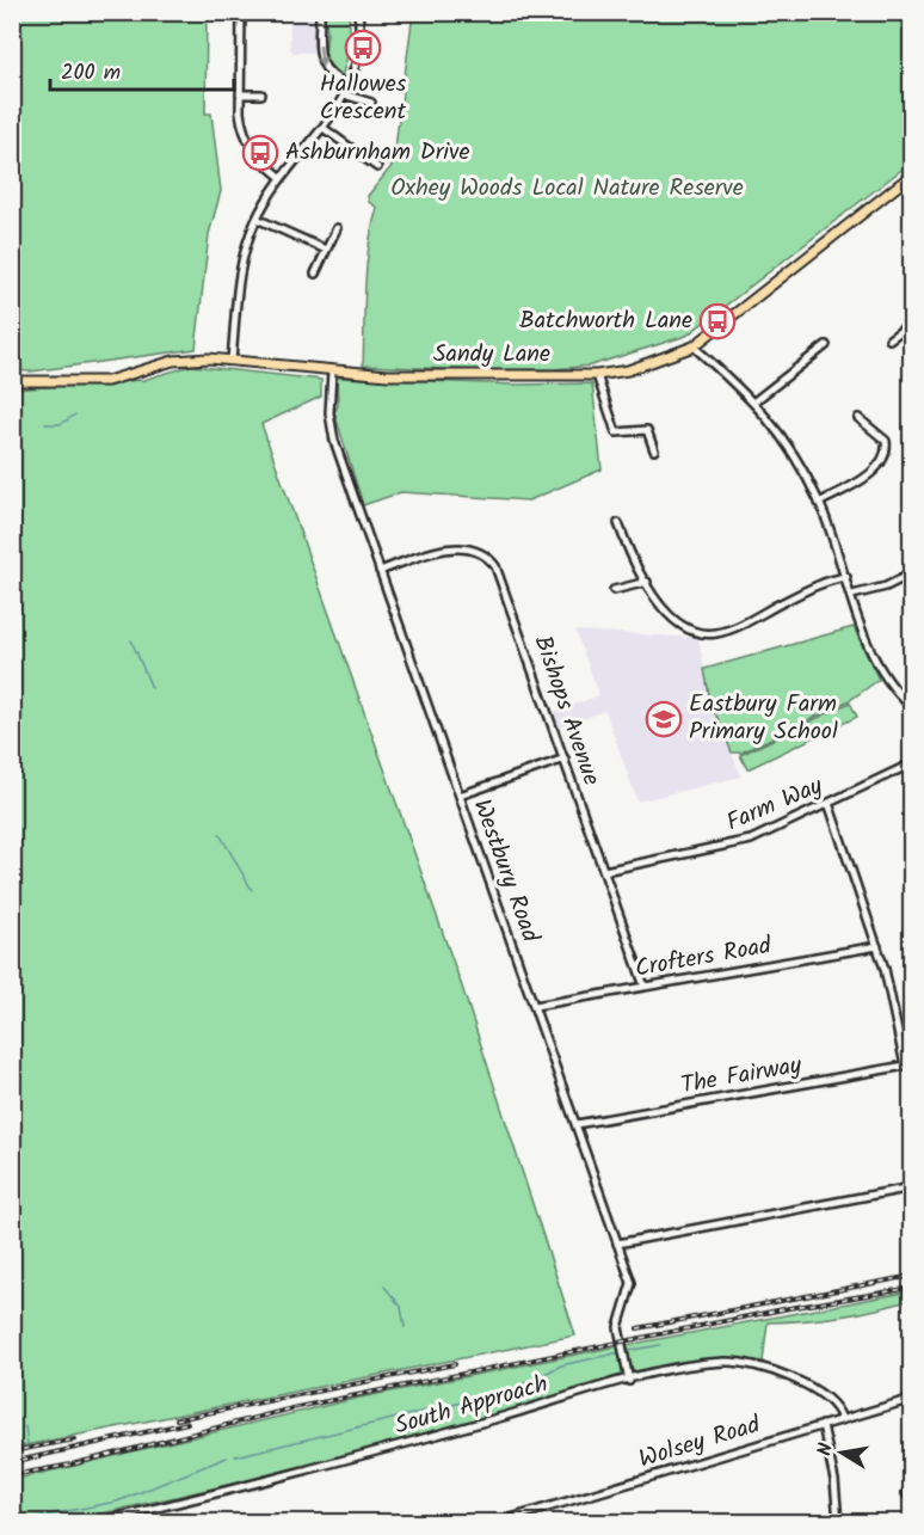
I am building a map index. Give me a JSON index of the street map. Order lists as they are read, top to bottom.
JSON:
{
  "streets": {
    "main road": ["Sandy Lane"],
    "street": [
      "Bishops Avenue",
      "Farm Way",
      "Westbury Road",
      "Crofters Road",
      "The Fairway",
      "South Approach",
      "Wolsey Road"
    ]
  },
  "crossings": [
    ["Sandy Lane", "Westbury Road"],
    ["Bishops Avenue", "Farm Way"],
    ["Bishops Avenue", "Westbury Road"],
    ["Bishops Avenue", "Crofters Road"],
    ["Westbury Road", "Crofters Road"],
    ["Westbury Road", "The Fairway"],
    ["Westbury Road", "South Approach"],
    ["South Approach", "Wolsey Road"]
  ],
  "parks": ["Oxhey Woods Local Nature Reserve"],
  "places": {
    "bus stop": ["Hallowes Crescent", "Ashburnham Drive", "Batchworth Lane"],
    "school or university": ["Eastbury Farm Primary School"]
  },
  "scale_bar": "200 m",
  "north": "left"
}
